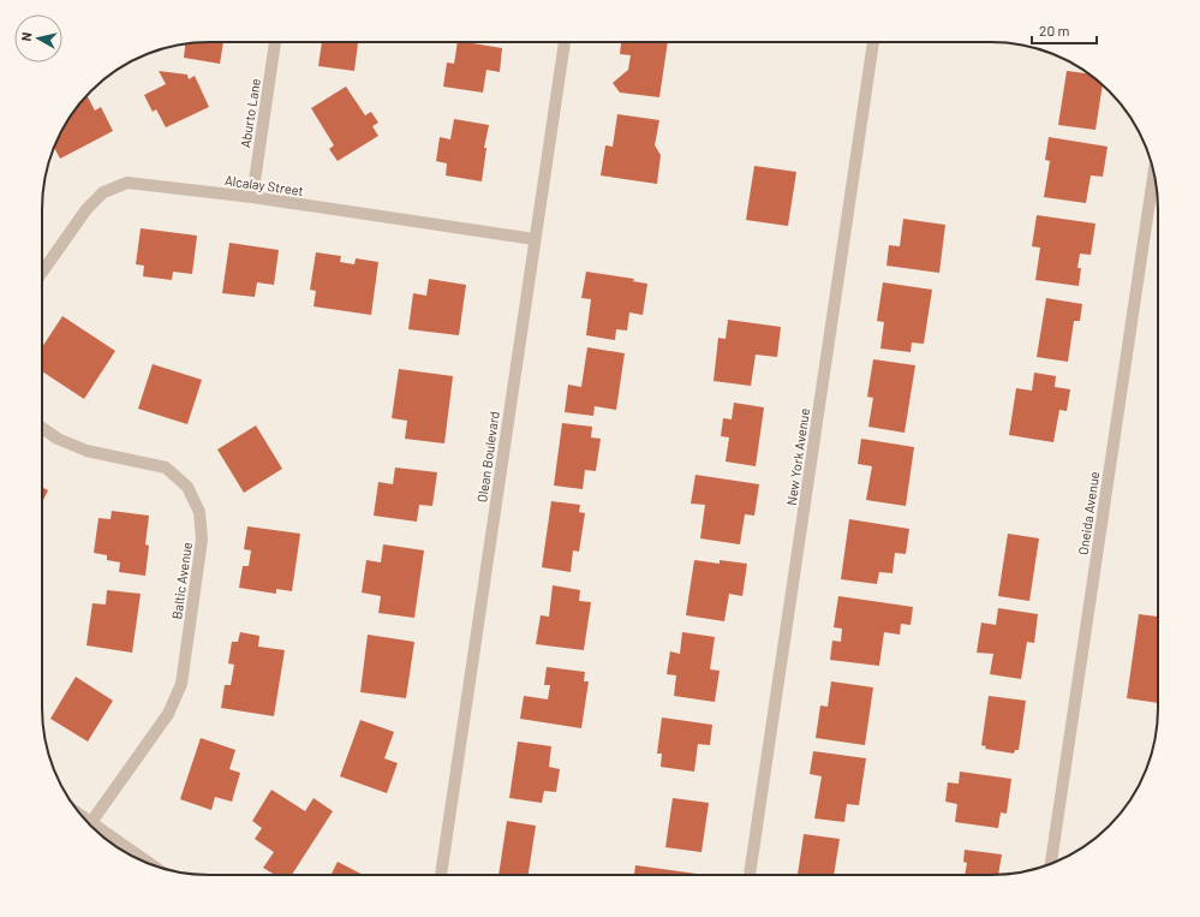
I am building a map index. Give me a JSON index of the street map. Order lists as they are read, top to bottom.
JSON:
{
  "streets": {
    "street": [
      "Aburto Lane",
      "Alcalay Street",
      "Olean Boulevard",
      "New York Avenue",
      "Oneida Avenue",
      "Baltic Avenue"
    ]
  },
  "crossings": [
    ["Aburto Lane", "Alcalay Street"],
    ["Alcalay Street", "Olean Boulevard"]
  ],
  "scale_bar": "20 m",
  "north": "left"
}
